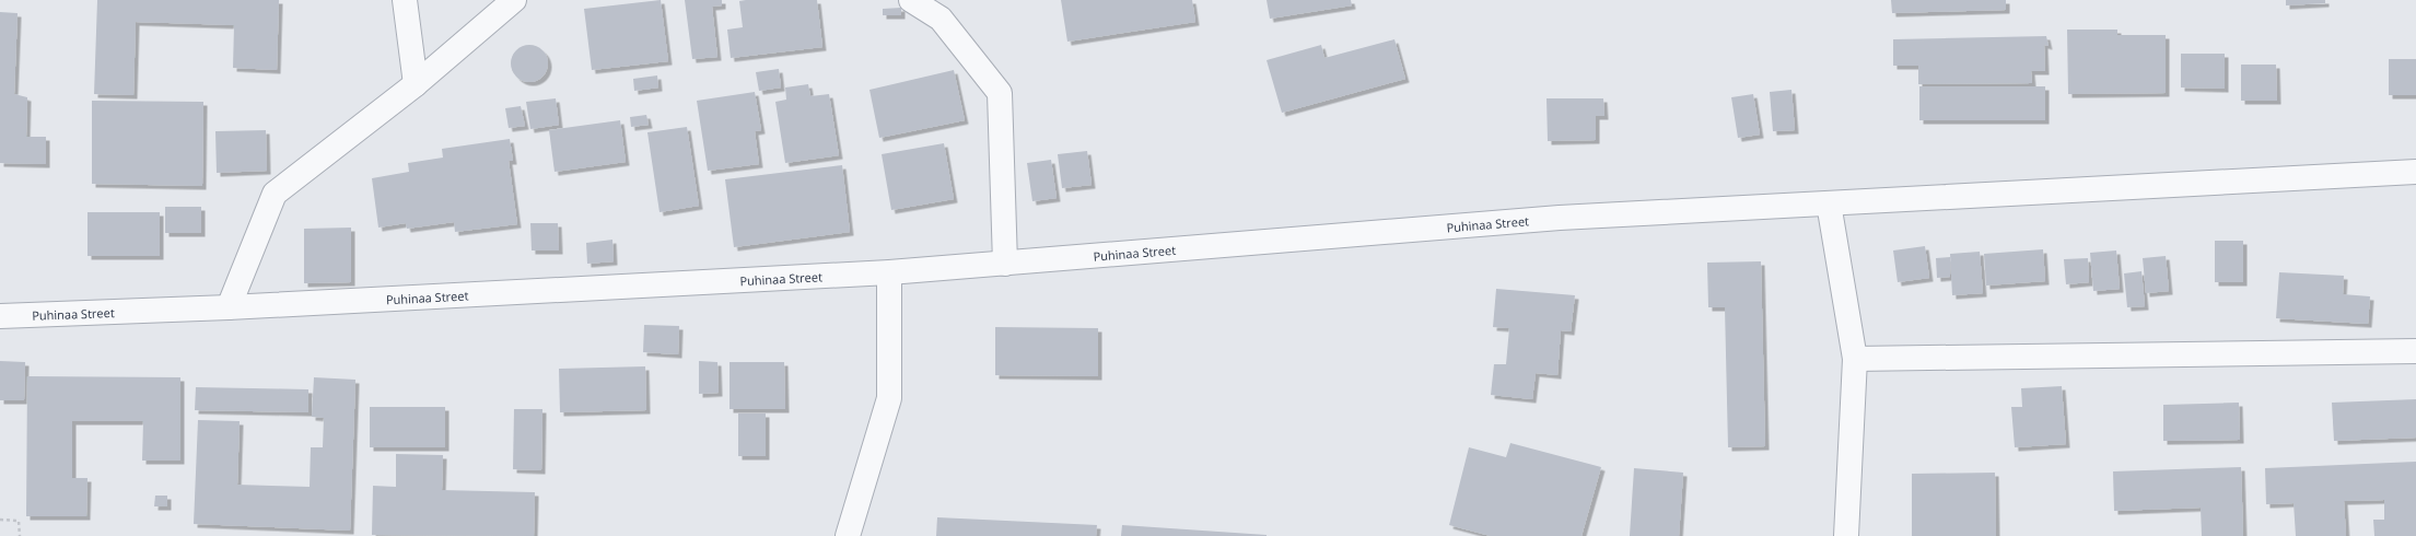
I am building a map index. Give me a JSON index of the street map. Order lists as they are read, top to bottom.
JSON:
{
  "streets": {
    "street": ["Puhinaa Street"]
  }
}
